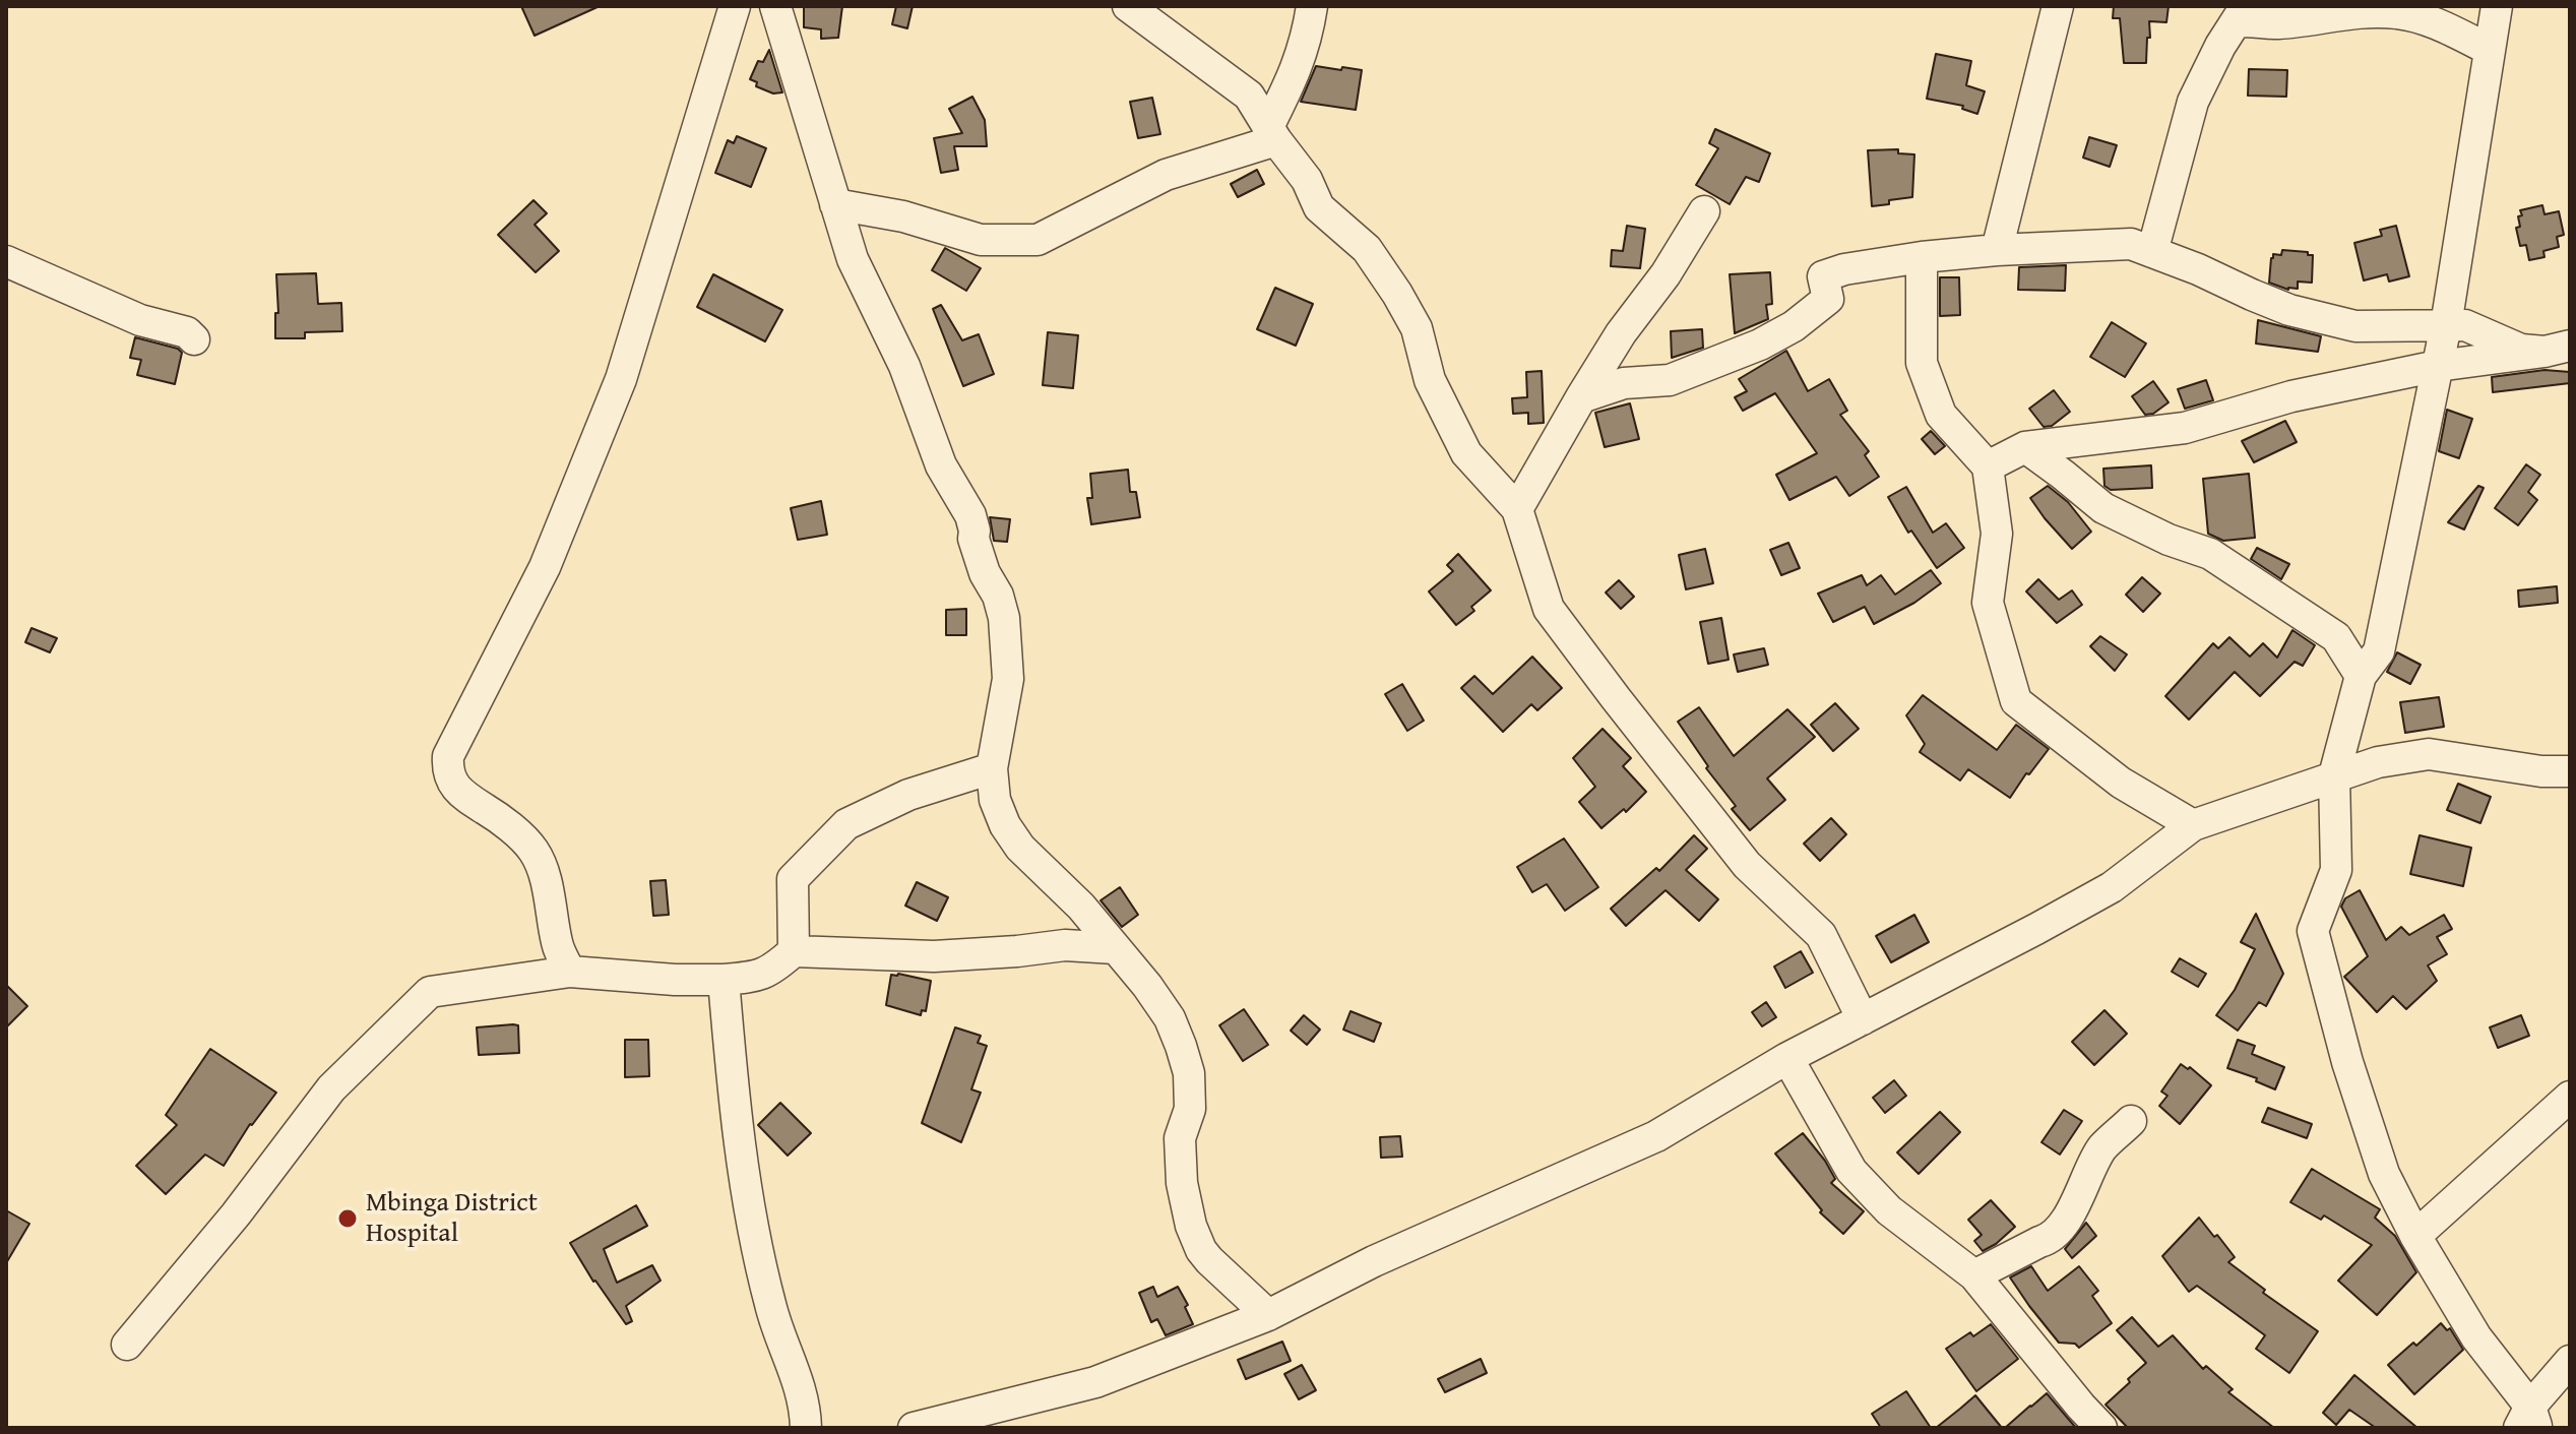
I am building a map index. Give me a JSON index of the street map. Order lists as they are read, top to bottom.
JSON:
{
  "places": ["Mbinga District Hospital"]
}
